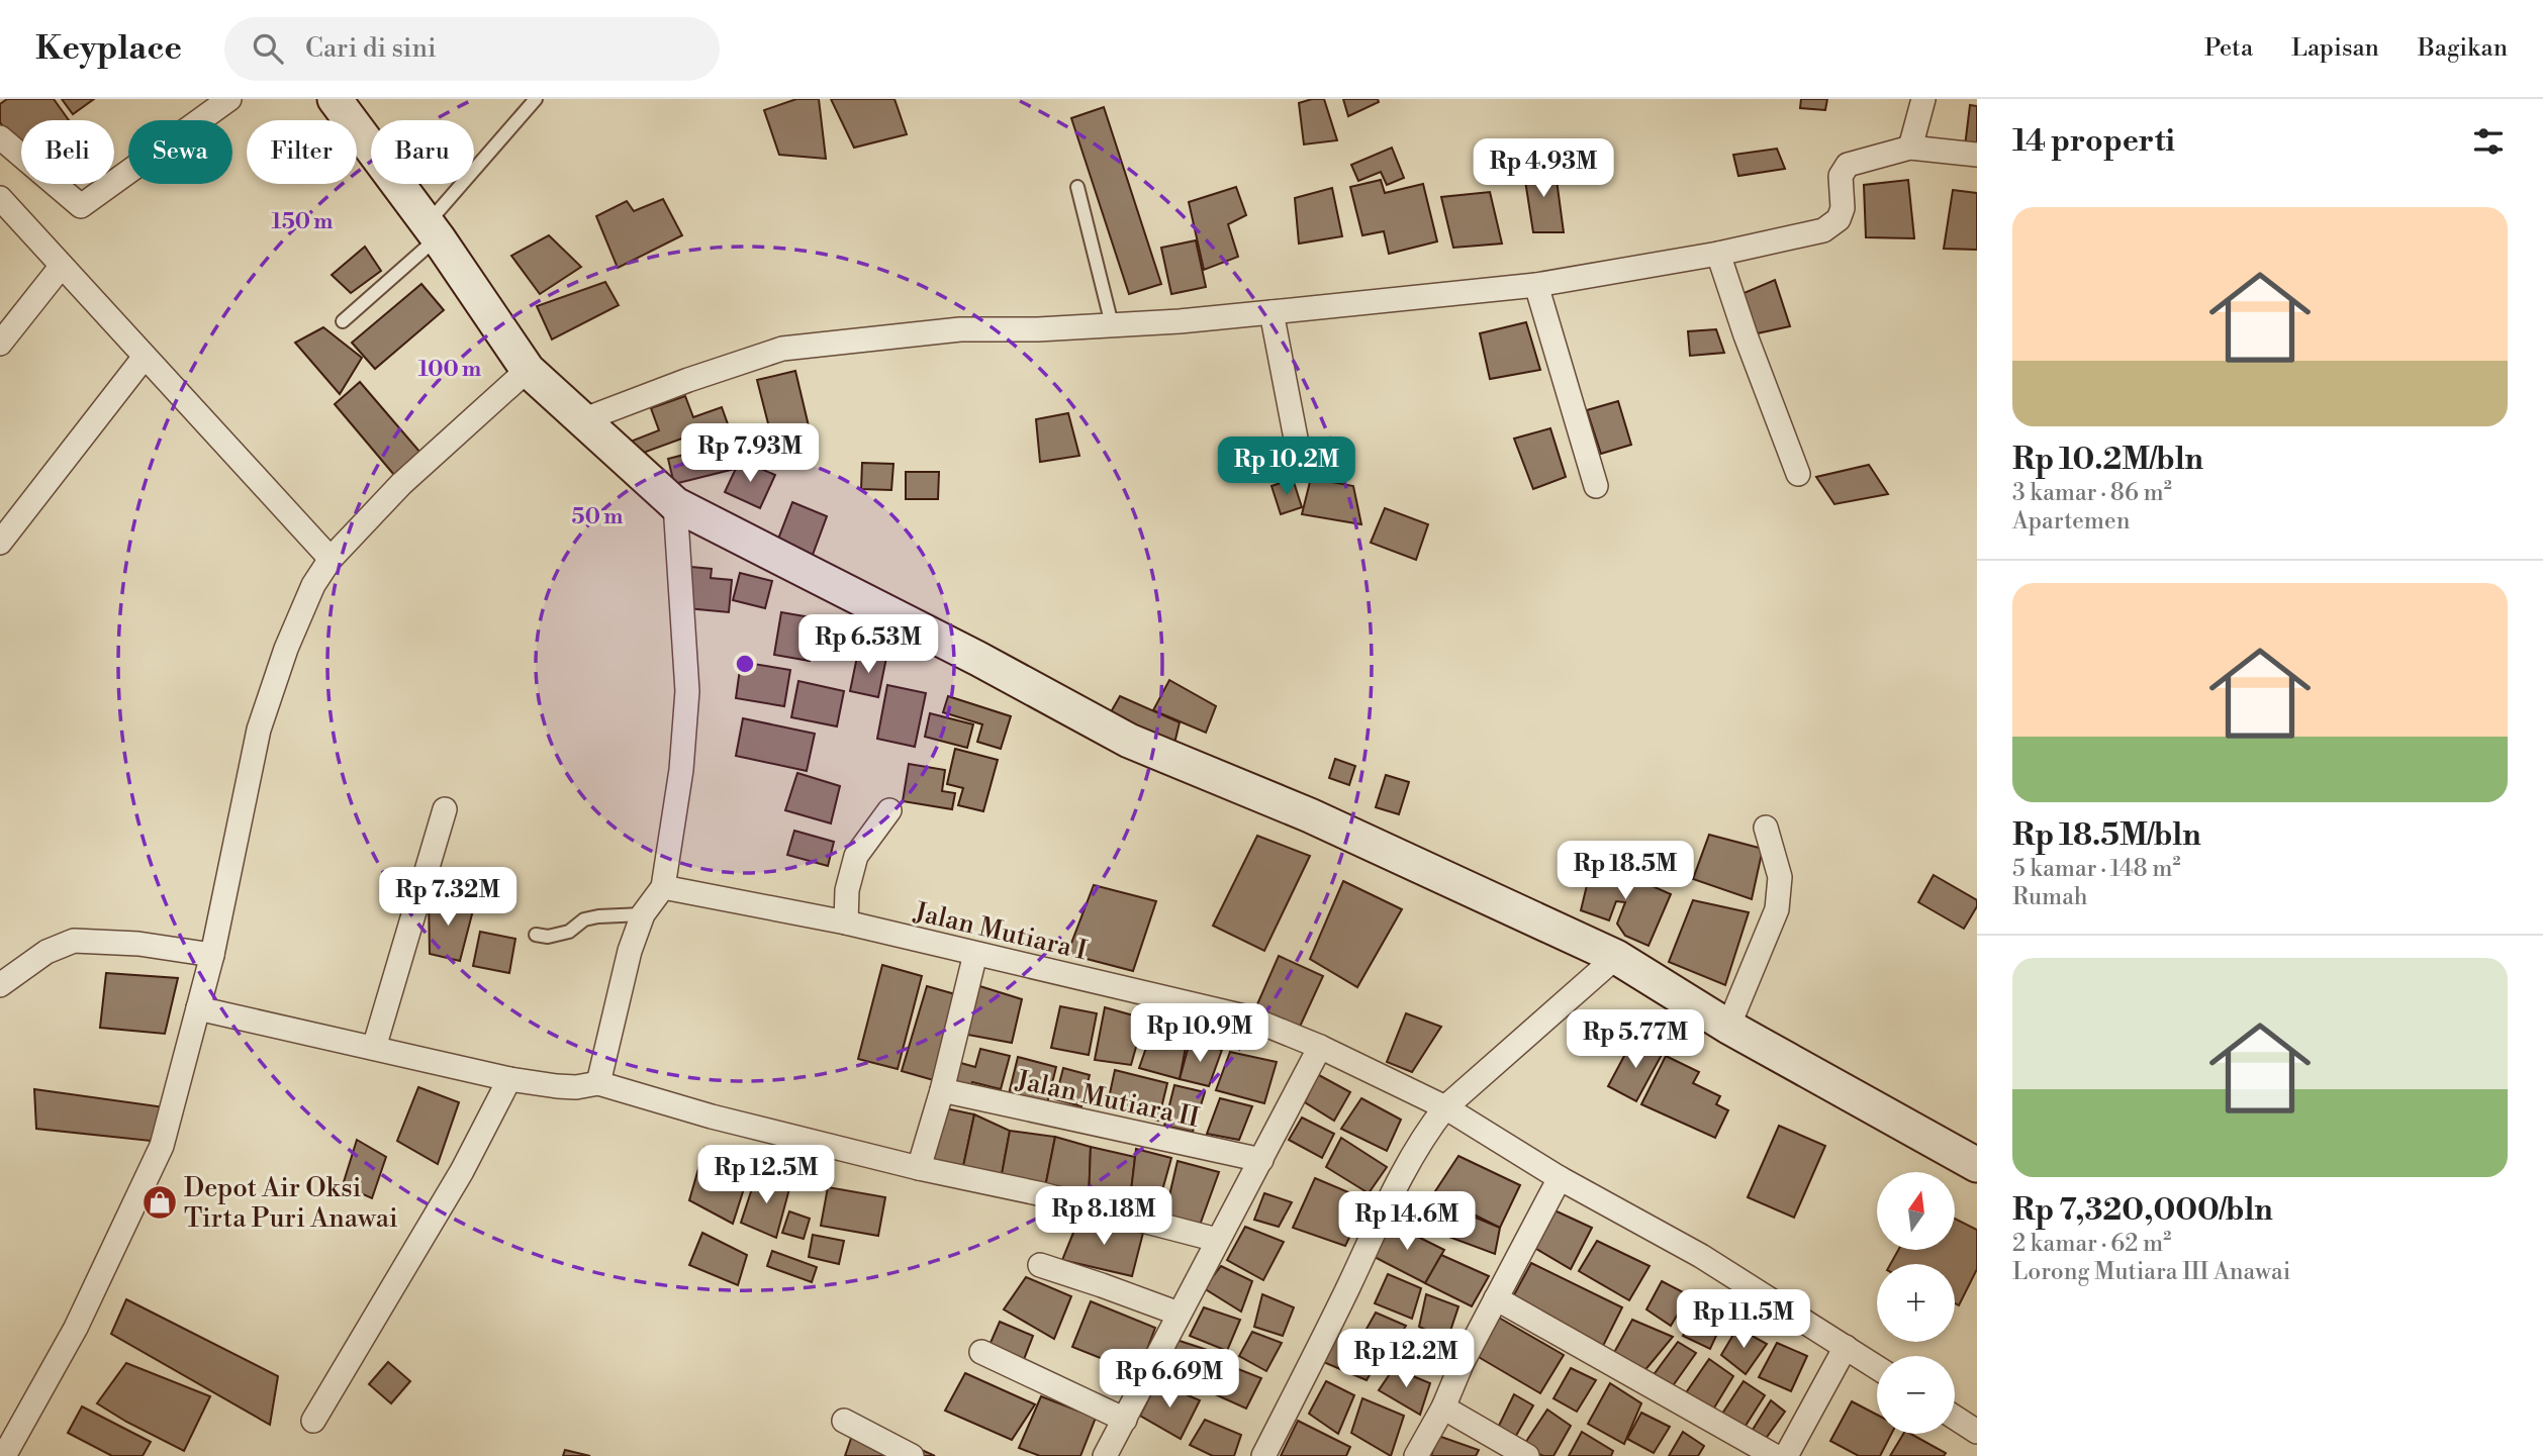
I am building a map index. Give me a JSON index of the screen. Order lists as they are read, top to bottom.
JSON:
{
  "streets": {
    "street": ["Jalan Mutiara I", "Jalan Mutiara II"]
  },
  "places": {
    "shop": ["Depot Air Oksi Tirta Puri Anawai"]
  },
  "north": "top",
  "page": {
    "header": "Keyplace",
    "search": "Cari di sini",
    "nav": ["Peta", "Lapisan", "Bagikan"],
    "heading": "14 properti",
    "chip": [
      "Beli",
      "Sewa",
      "Filter",
      "Baru"
    ],
    "price": [
      "Rp 4.93M",
      "Rp 7.93M",
      "Rp 10.2M",
      "Rp 6.53M",
      "Rp 18.5M",
      "Rp 7.32M",
      "Rp 10.9M",
      "Rp 5.77M",
      "Rp 12.5M",
      "Rp 8.18M",
      "Rp 14.6M",
      "Rp 11.5M",
      "Rp 12.2M",
      "Rp 6.69M"
    ],
    "list": [
      {
        "name": "Rp 10.2M/bln",
        "note": "3 kamar · 86 m² · Apartemen"
      },
      {
        "name": "Rp 18.5M/bln",
        "note": "5 kamar · 148 m² · Rumah"
      },
      {
        "name": "Rp 7,320,000/bln",
        "note": "2 kamar · 62 m² · Lorong Mutiara III Anawai"
      }
    ],
    "map_buttons": ["+", "−"]
  },
  "rings": ["150 m", "100 m", "50 m"]
}
